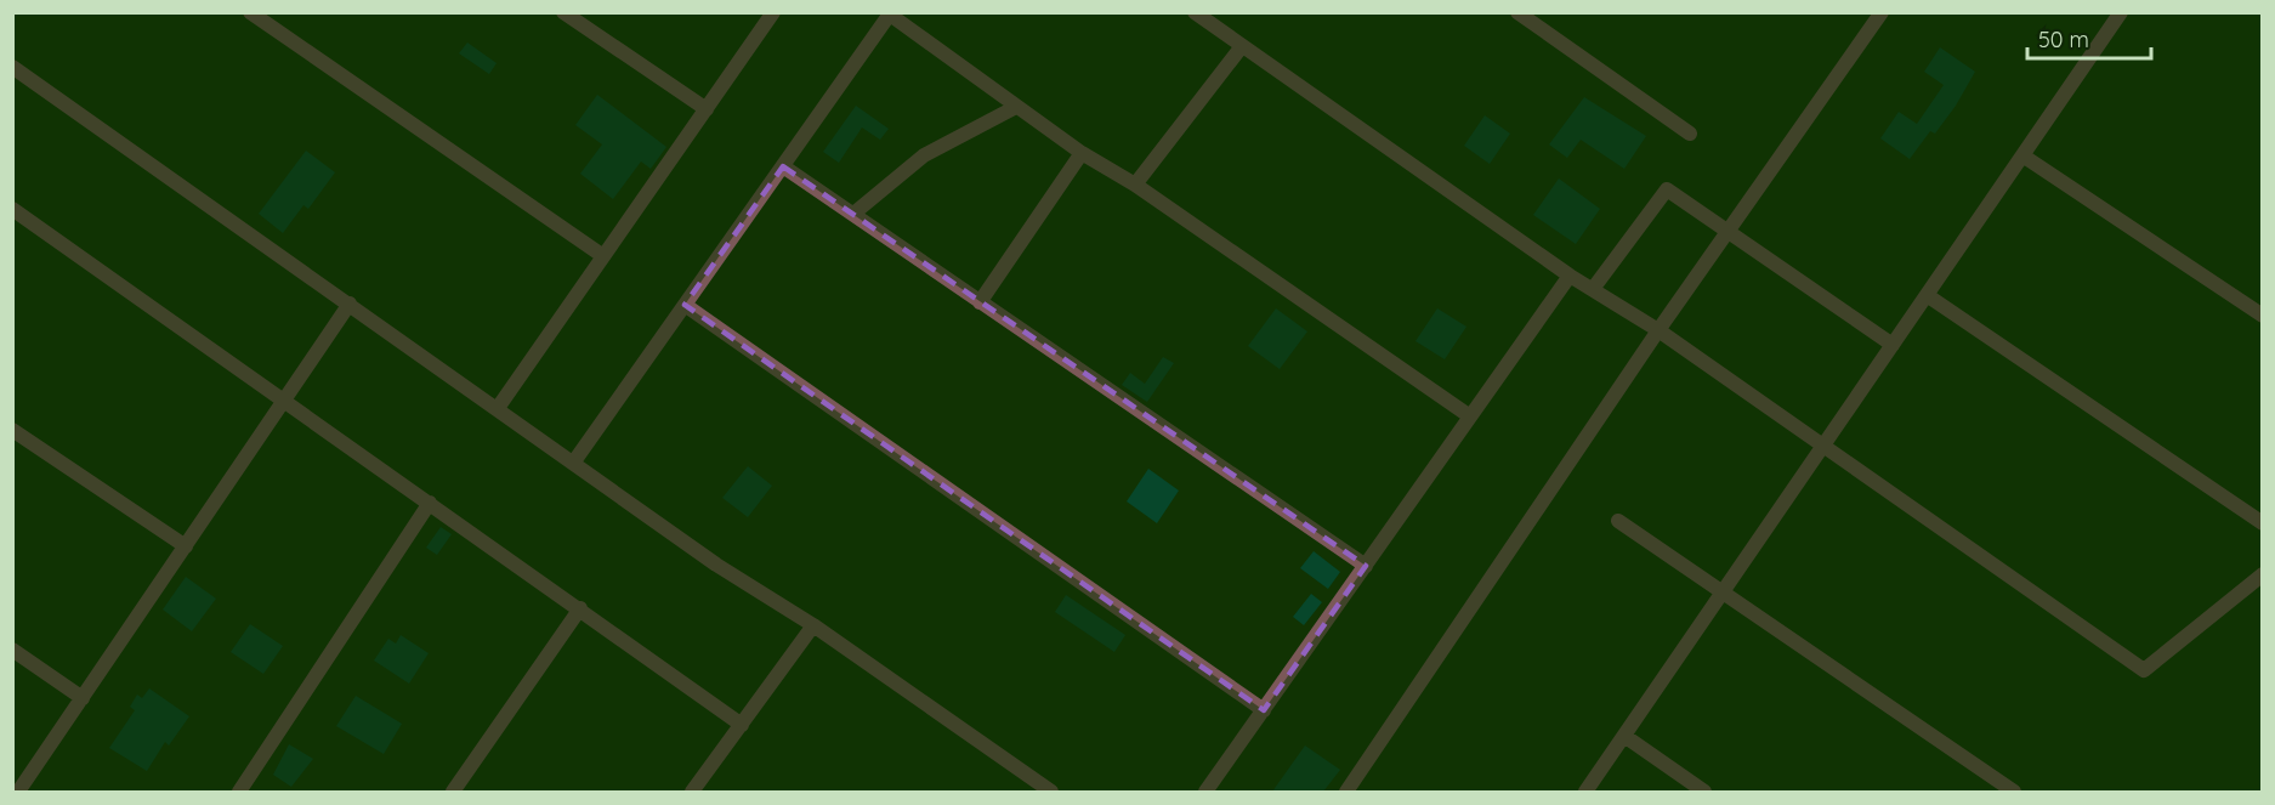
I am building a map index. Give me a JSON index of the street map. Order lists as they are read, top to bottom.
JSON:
{
  "scale_bar": "50 m"
}
